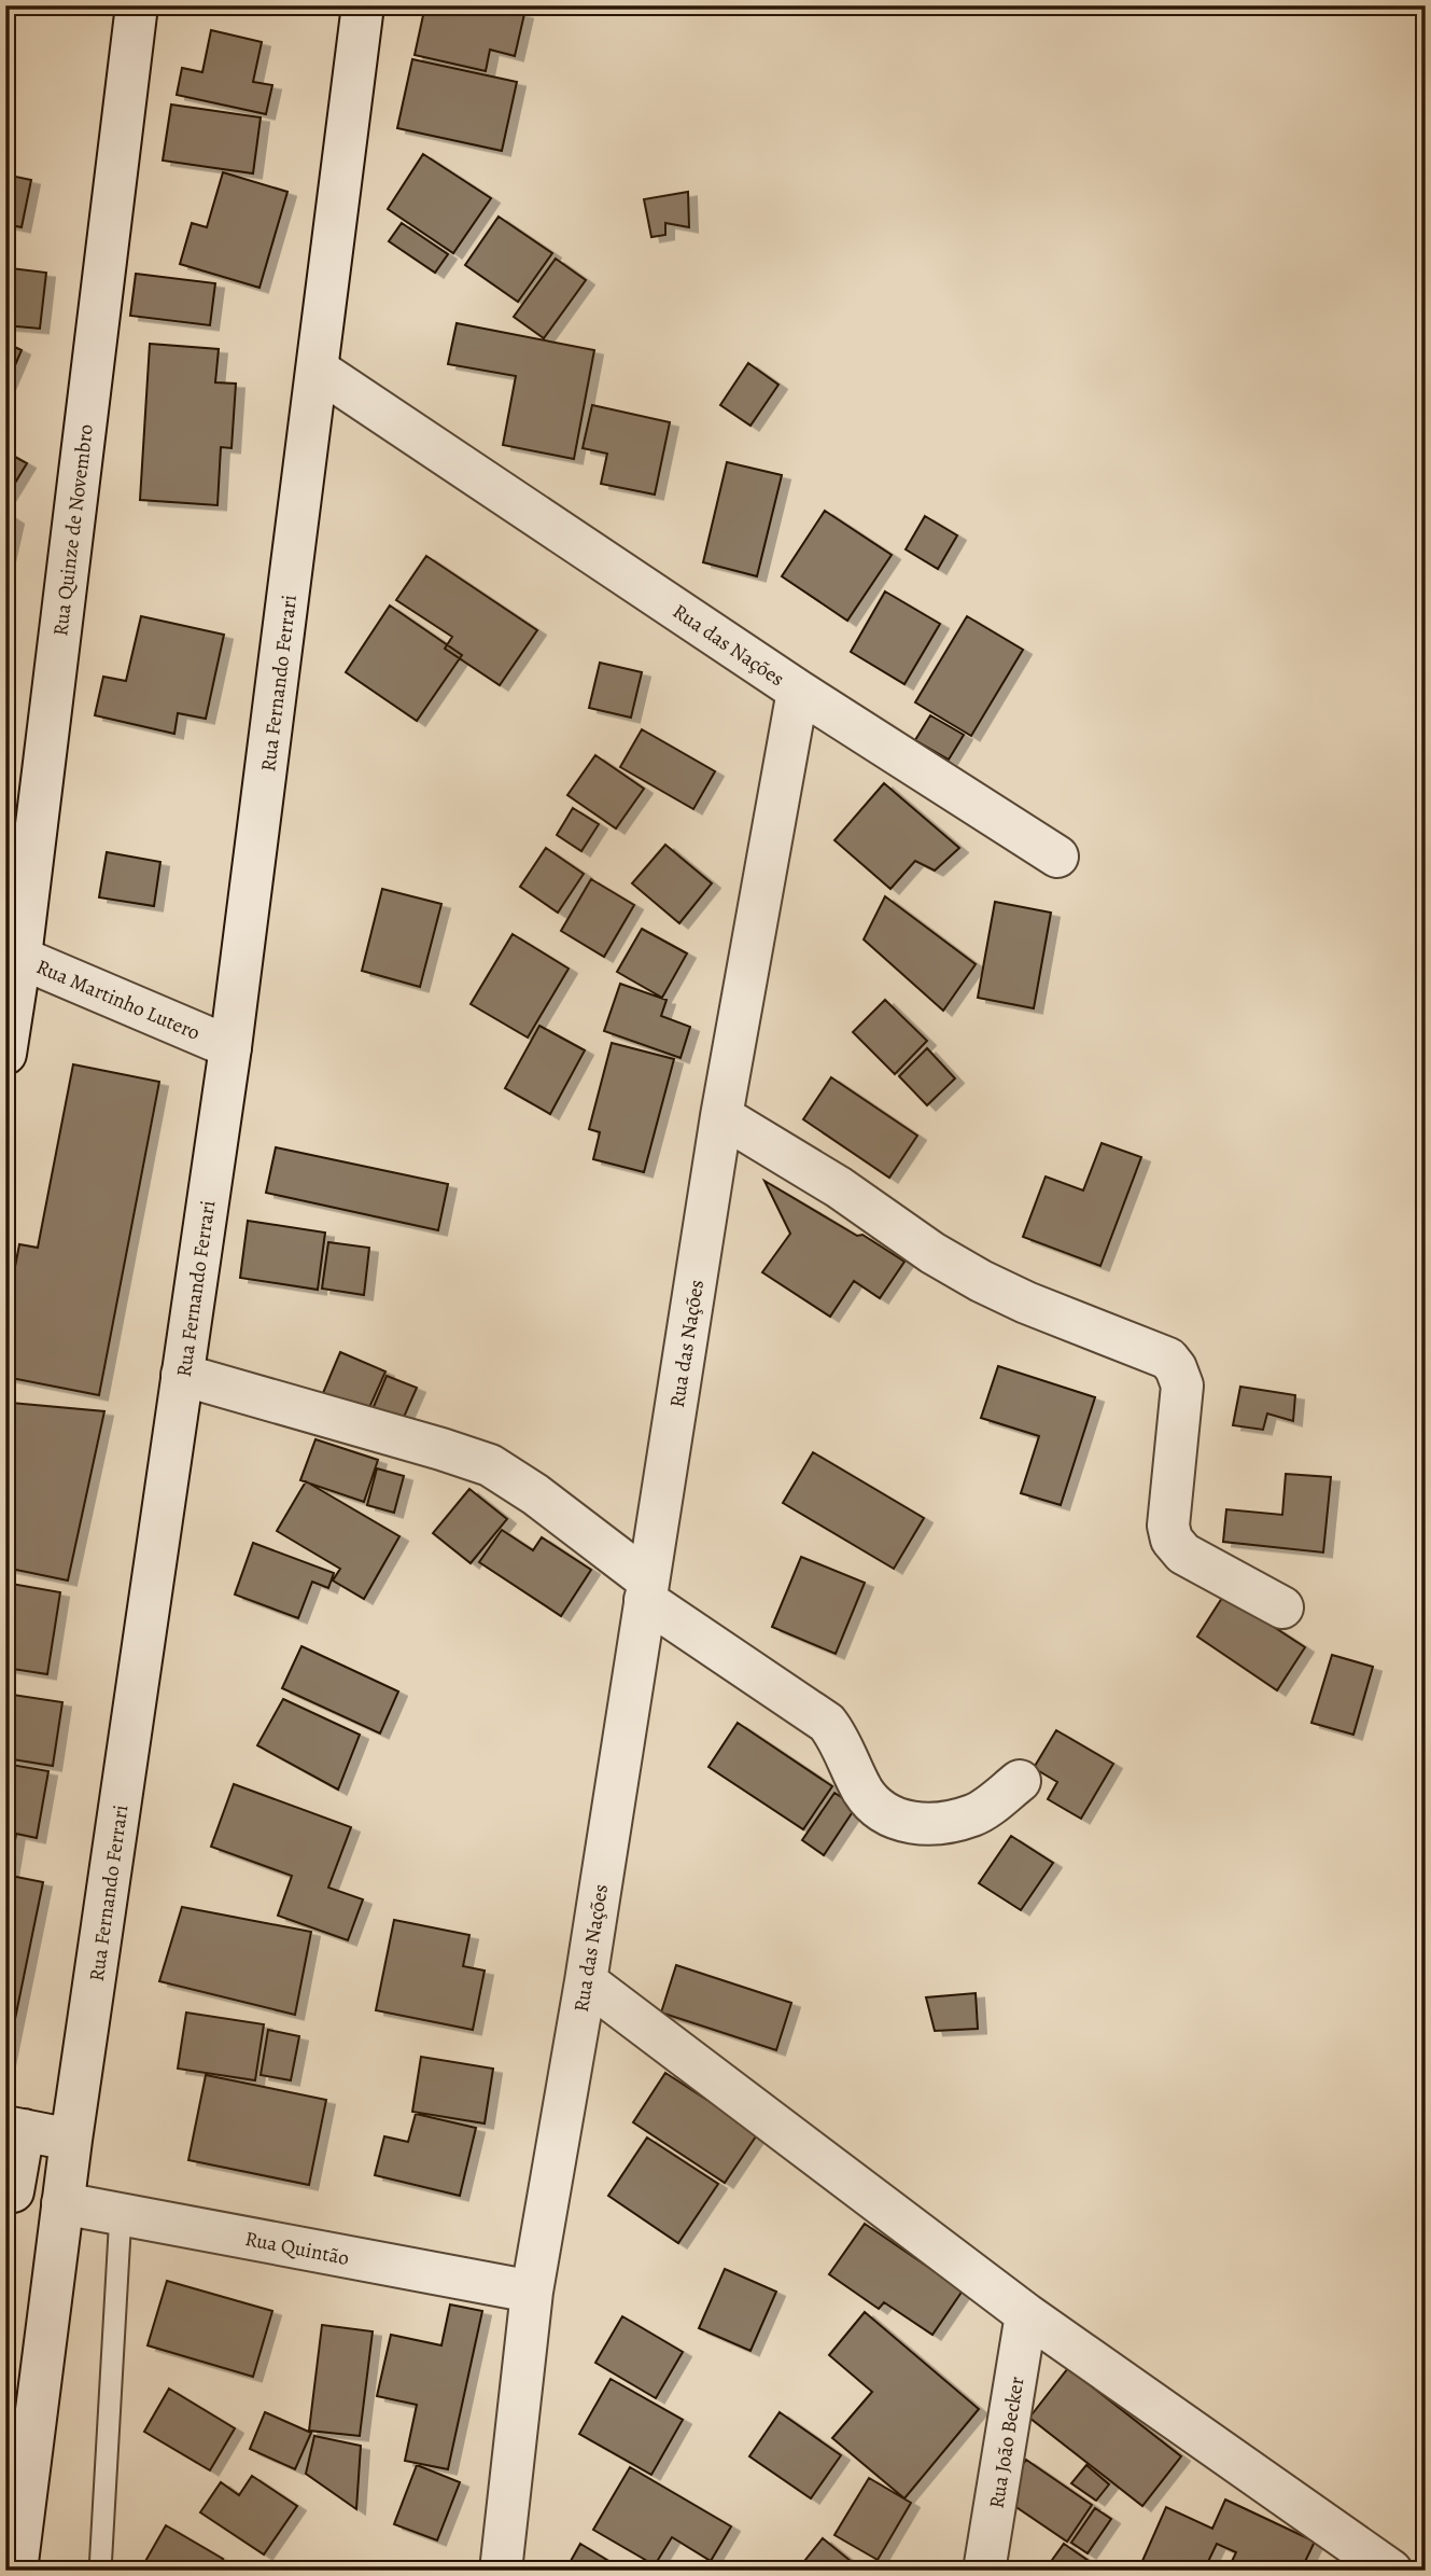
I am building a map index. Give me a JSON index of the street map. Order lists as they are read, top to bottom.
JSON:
{
  "streets": {
    "street": [
      "Rua Quinze de Novembro",
      "Rua das Nações",
      "Rua Fernando Ferrari",
      "Rua Martinho Lutero",
      "Rua Quintão",
      "Rua João Becker"
    ]
  },
  "crossings": [
    ["Rua Quinze de Novembro", "Rua Martinho Lutero"],
    ["Rua das Nações", "Rua Fernando Ferrari"],
    ["Rua das Nações", "Rua Quintão"],
    ["Rua Fernando Ferrari", "Rua Martinho Lutero"],
    ["Rua Fernando Ferrari", "Rua Quintão"]
  ]
}
